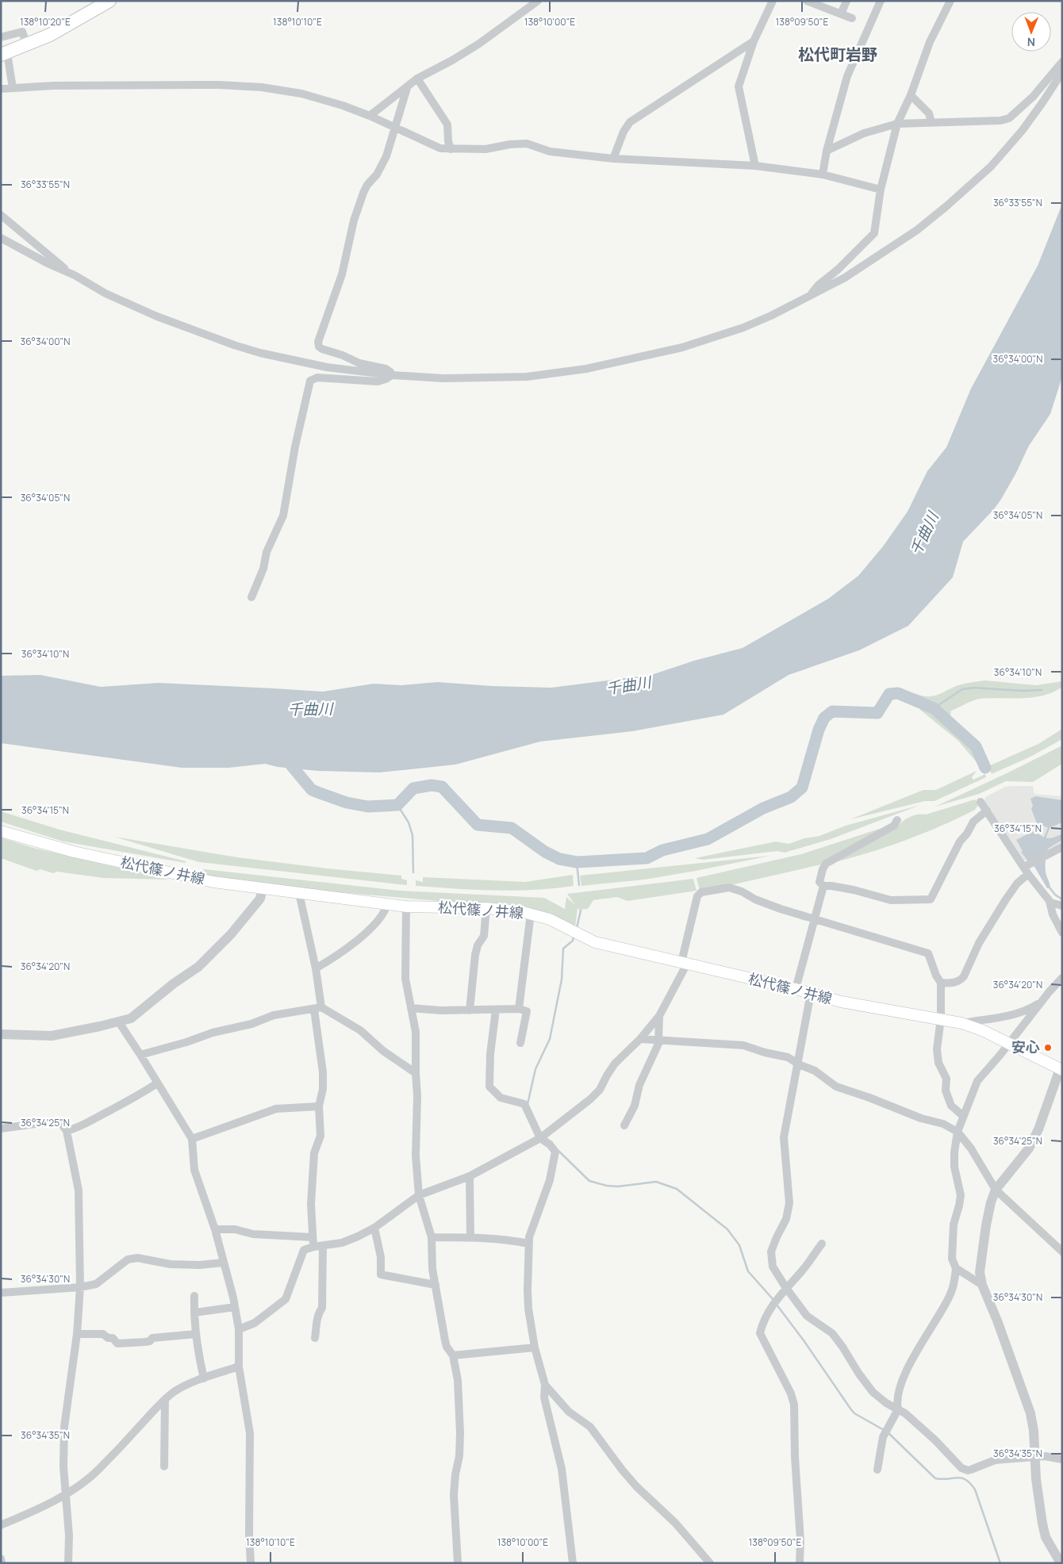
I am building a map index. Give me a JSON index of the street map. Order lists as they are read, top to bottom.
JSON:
{
  "streets": {
    "main road": ["松代篠ノ井線"]
  },
  "districts": ["松代町岩野"],
  "water": ["千曲川"],
  "places": ["安心"],
  "north": "bottom",
  "coordinates": [
    "138°10'20\"E",
    "138°10'10\"E",
    "138°10'00\"E",
    "138°09'50\"E",
    "36°33'55\"N",
    "36°34'00\"N",
    "36°34'05\"N",
    "36°34'10\"N",
    "36°34'15\"N",
    "36°34'20\"N",
    "36°34'25\"N",
    "36°34'30\"N",
    "36°34'35\"N"
  ]
}
